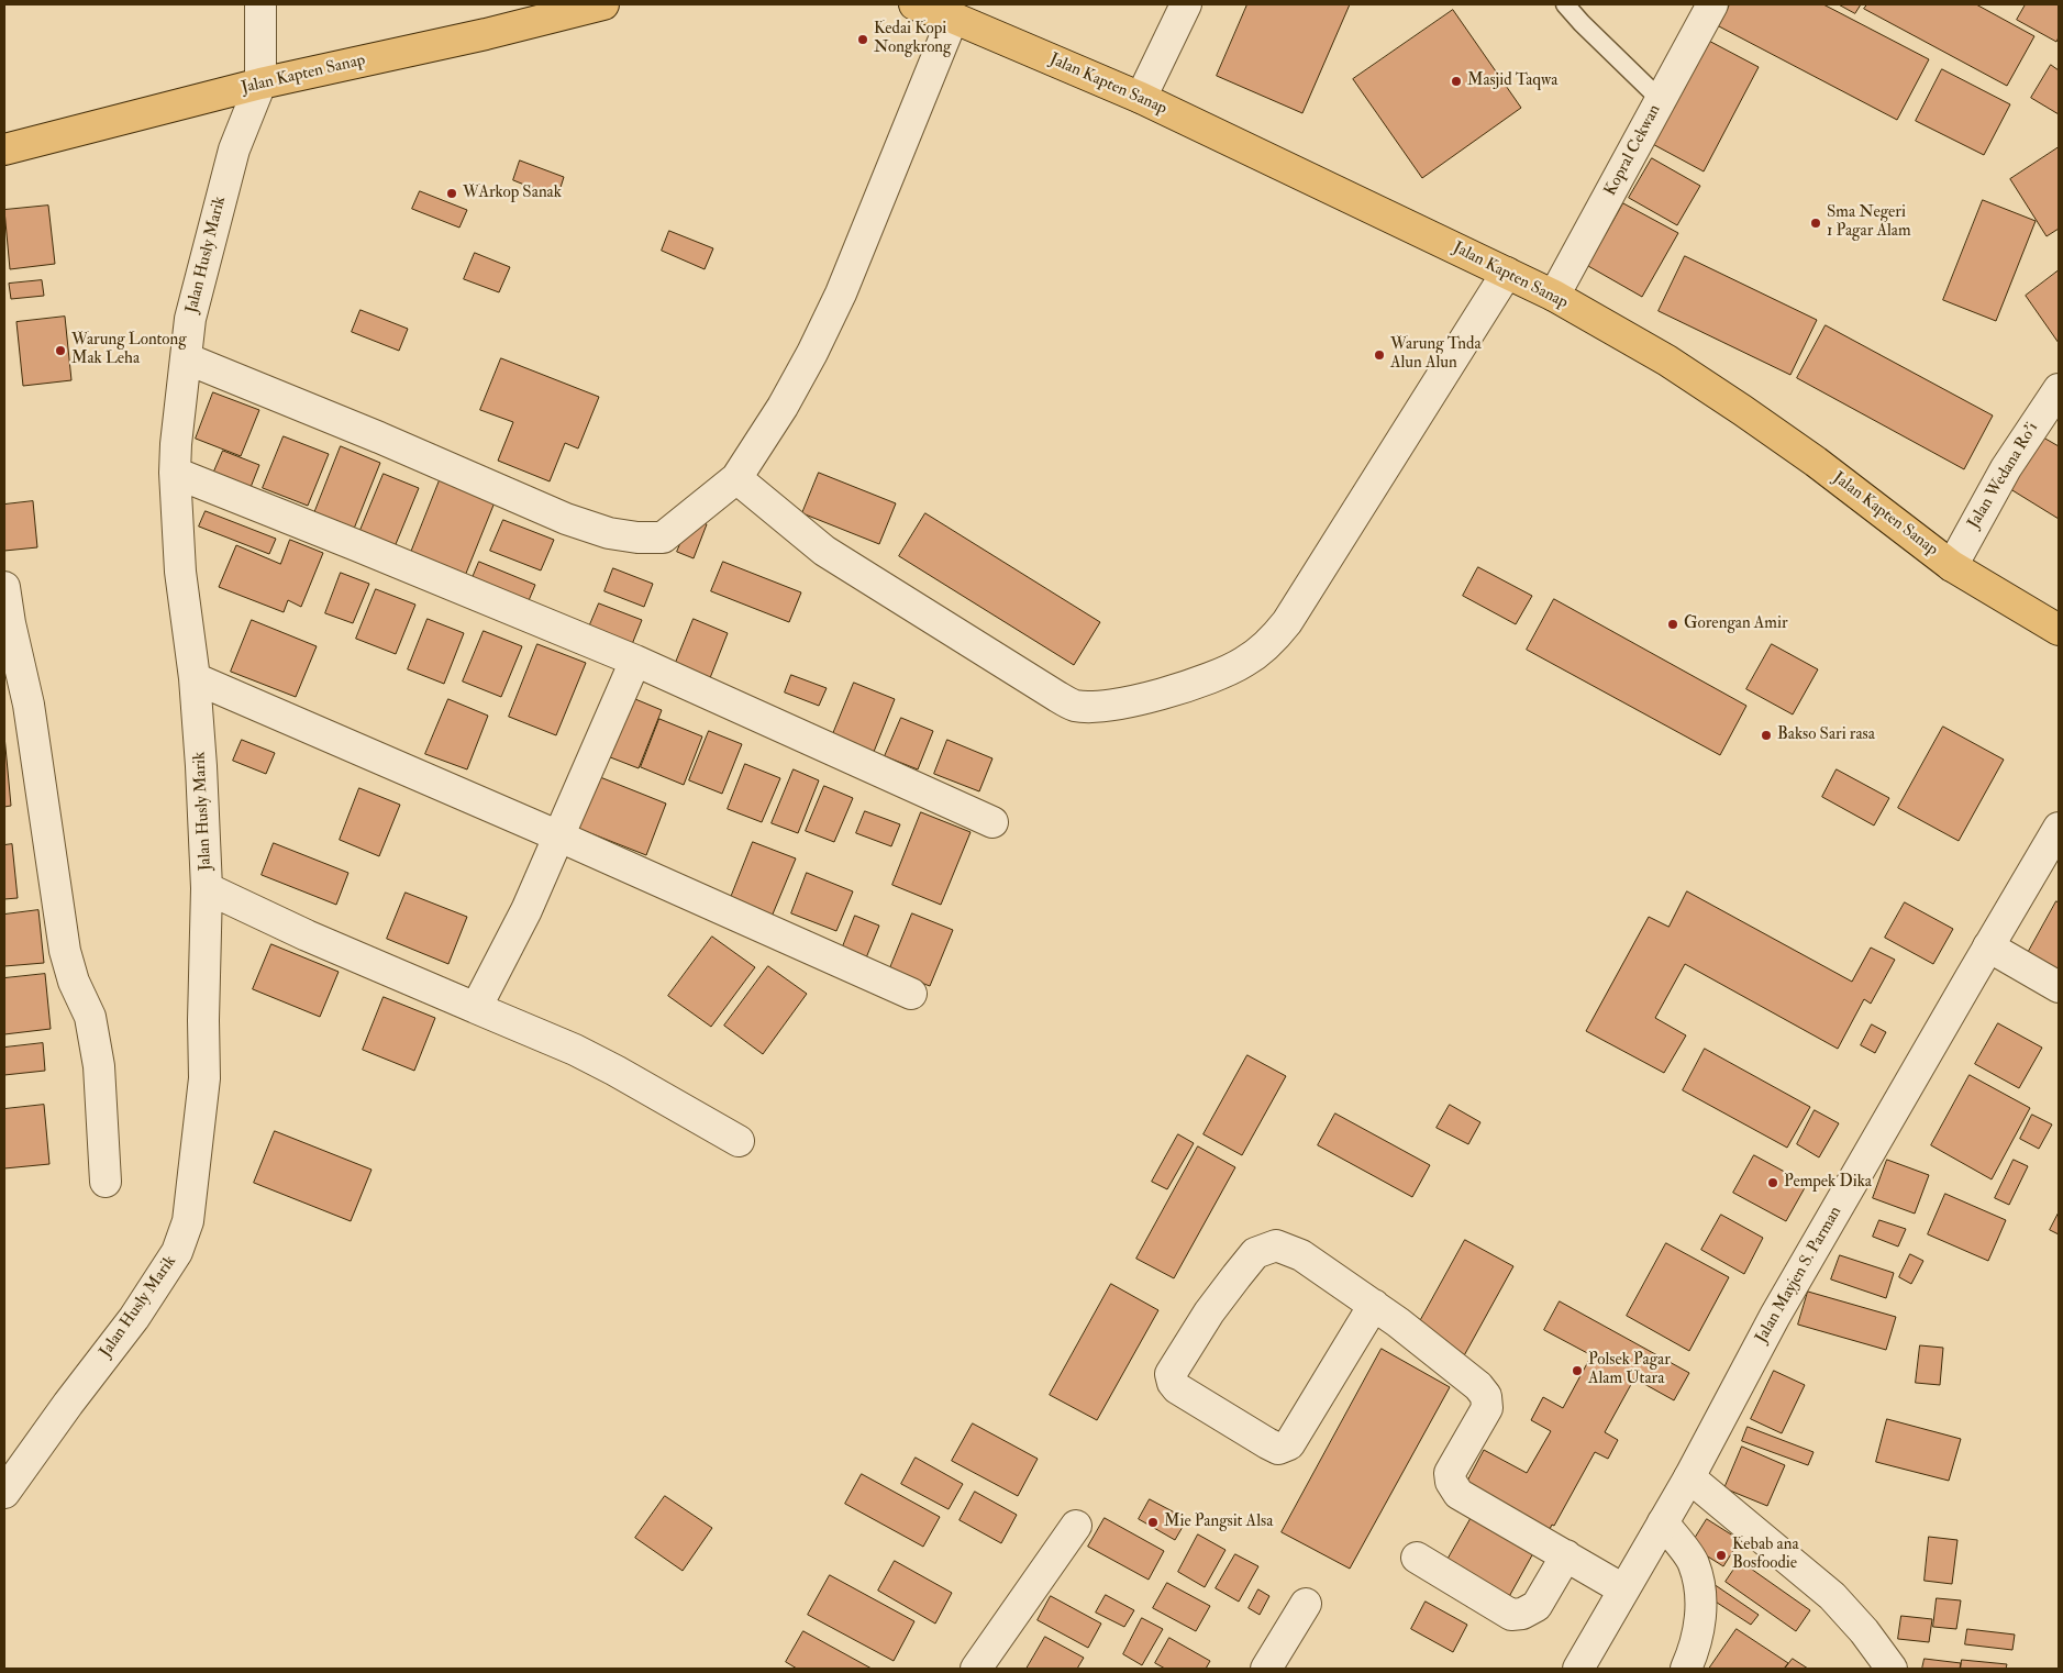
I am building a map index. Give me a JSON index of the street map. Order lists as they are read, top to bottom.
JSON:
{
  "streets": {
    "main road": ["Jalan Kapten Sanap"],
    "street": [
      "Kopral Cekwan",
      "Jalan Husly Marik",
      "Jalan Wedana Ro'i",
      "Jalan Mayjen S. Parman"
    ]
  },
  "crossings": [
    ["Jalan Kapten Sanap", "Kopral Cekwan"],
    ["Jalan Kapten Sanap", "Jalan Husly Marik"],
    ["Jalan Kapten Sanap", "Jalan Wedana Ro'i"]
  ],
  "places": [
    "Kedai Kopi Nongkrong",
    "Masjid Taqwa",
    "WArkop Sanak",
    "Sma Negeri 1 Pagar Alam",
    "Warung Lontong Mak Leha",
    "Warung Tnda Alun Alun",
    "Gorengan Amir",
    "Bakso Sari rasa",
    "Pempek Dika",
    "Polsek Pagar Alam Utara",
    "Mie Pangsit Alsa",
    "Kebab ana Bosfoodie"
  ]
}
